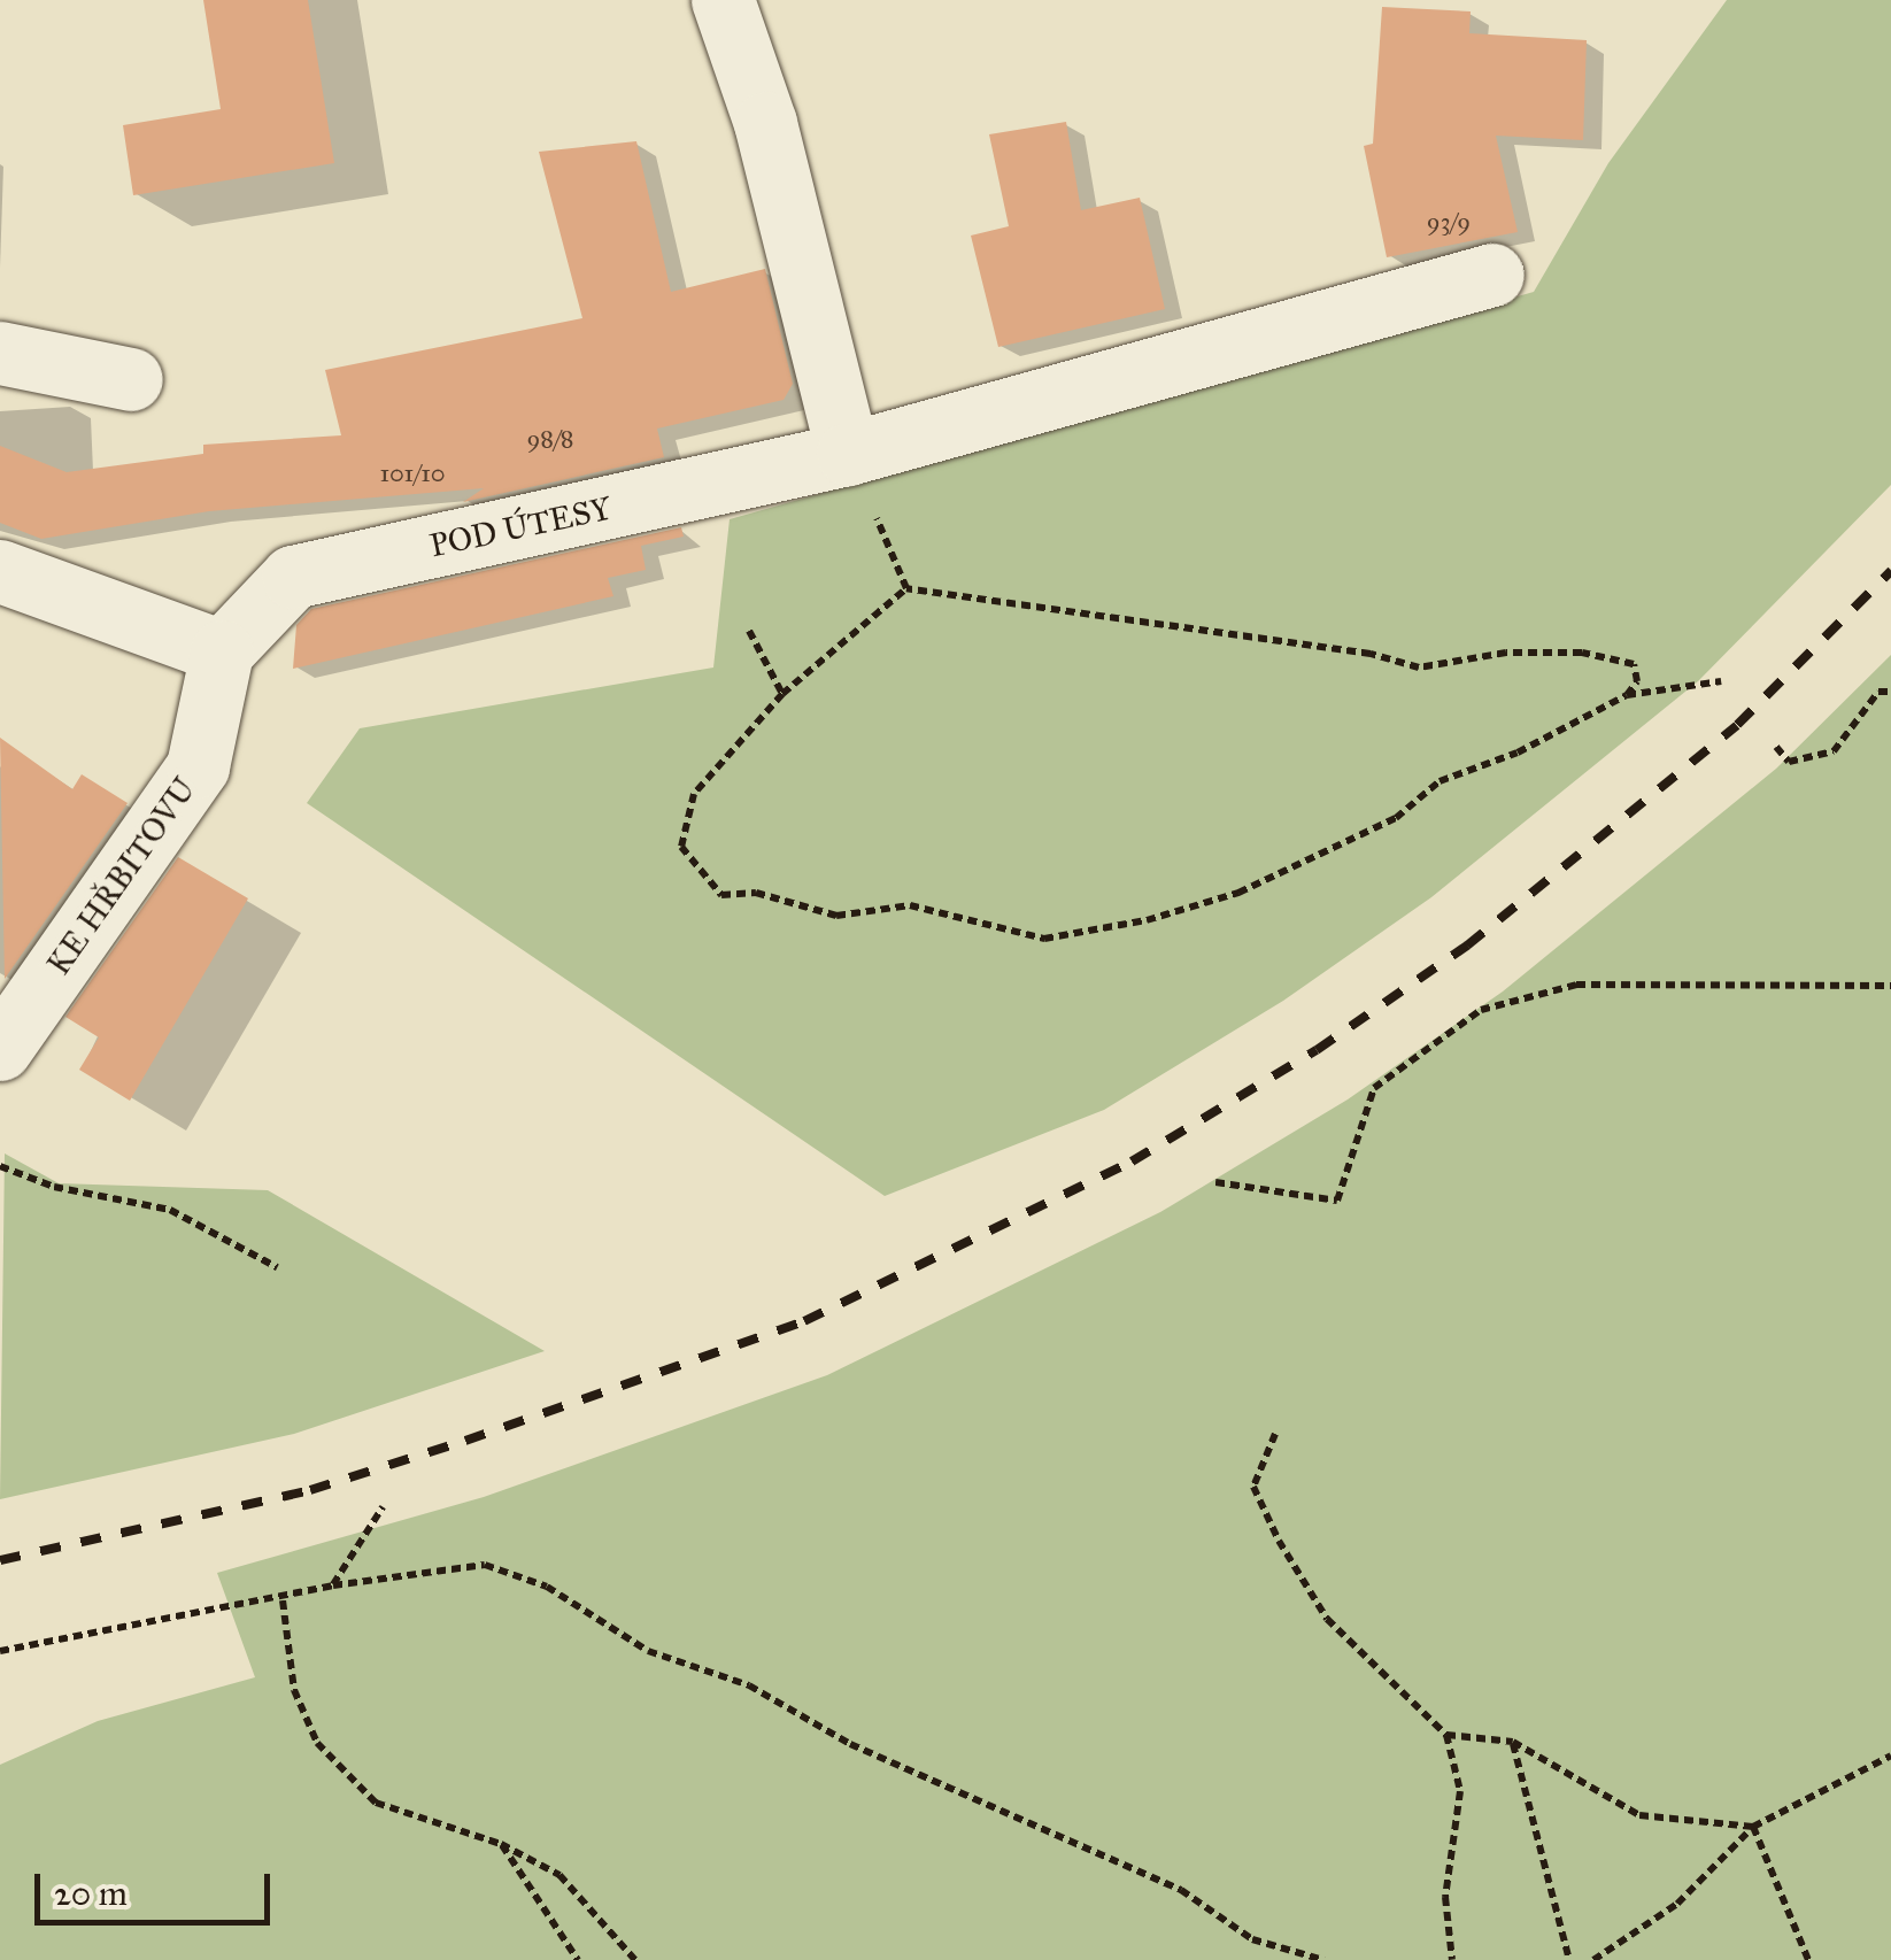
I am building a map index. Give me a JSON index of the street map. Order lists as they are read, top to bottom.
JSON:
{
  "streets": {
    "street": ["POD ÚTESY", "KE HŘBITOVU"]
  },
  "crossings": [
    ["POD ÚTESY", "KE HŘBITOVU"]
  ],
  "house_numbers": ["93/9", "98/8", "101/10"],
  "scale_bar": "20 m"
}
